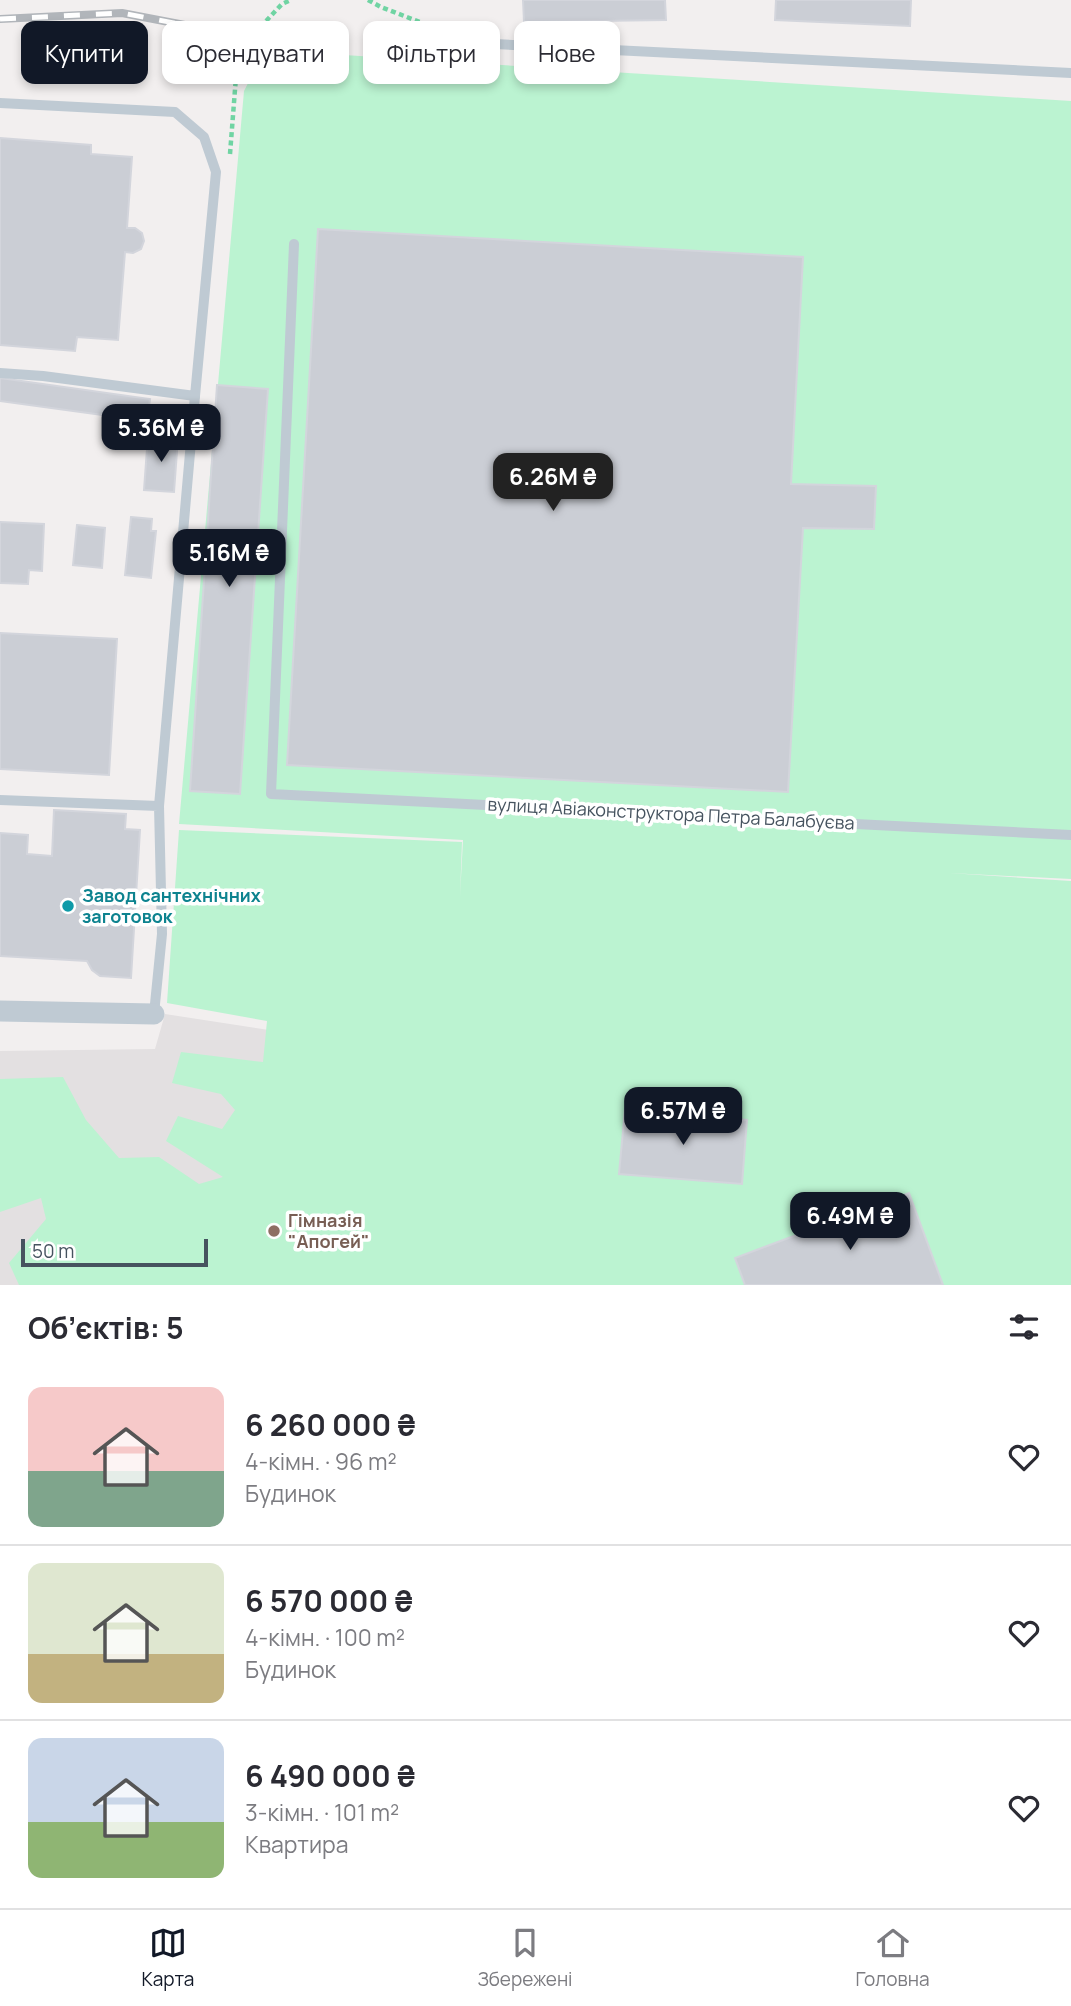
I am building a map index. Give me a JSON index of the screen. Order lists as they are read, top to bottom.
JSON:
{
  "streets": {
    "lane": ["вулиця Авіаконструктора Петра Балабуєва"]
  },
  "places": ["Завод сантехнічних заготовок", "Гімназія \"Апогей\""],
  "scale_bar": "50 m",
  "page": {
    "chip": [
      "Купити",
      "Орендувати",
      "Фільтри",
      "Нове"
    ],
    "price": [
      "5.36M ₴",
      "6.26M ₴",
      "5.16M ₴",
      "6.57M ₴",
      "6.49M ₴"
    ],
    "scale": "50 m",
    "heading": "Об’єктів: 5",
    "list": [
      {
        "name": "6 260 000 ₴",
        "note": "4-кімн. · 96 m² · Будинок"
      },
      {
        "name": "6 570 000 ₴",
        "note": "4-кімн. · 100 m² · Будинок"
      },
      {
        "name": "6 490 000 ₴",
        "note": "3-кімн. · 101 m² · Квартира"
      }
    ],
    "tabs": ["Карта", "Збережені", "Головна"]
  }
}
